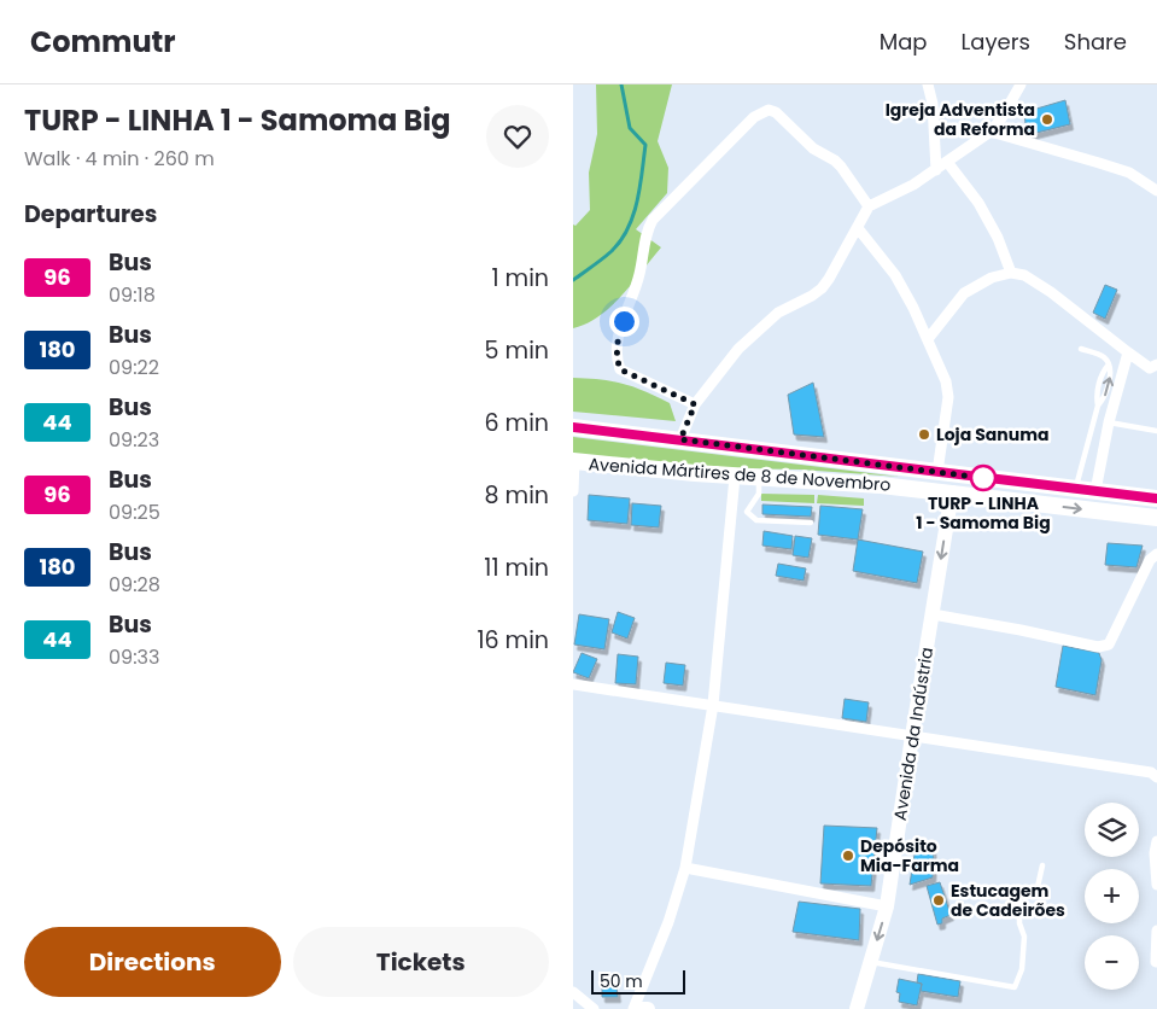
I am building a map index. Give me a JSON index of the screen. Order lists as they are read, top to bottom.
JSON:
{
  "streets": {
    "main road": ["Avenida Mártires de 8 de Novembro"],
    "street": ["Avenida da Indústria"]
  },
  "crossings": [
    ["Avenida Mártires de 8 de Novembro", "Avenida da Indústria"]
  ],
  "places": [
    "Igreja Adventista da Reforma",
    "Loja Sanuma",
    "TURP - LINHA 1 - Samoma Big",
    "Depósito Mia-Farma",
    "Estucagem de Cadeirões"
  ],
  "lines": ["bus line 96"],
  "scale_bar": "50 m",
  "page": {
    "header": "Commutr",
    "nav": ["Map", "Layers", "Share"],
    "heading": [
      ["TURP - LINHA 1 - Samoma Big", "Walk · 4 min · 260 m"],
      "Departures"
    ],
    "list": [
      {
        "mark": "96",
        "name": "Bus",
        "note": "09:18",
        "value": "1 min"
      },
      {
        "mark": "180",
        "name": "Bus",
        "note": "09:22",
        "value": "5 min"
      },
      {
        "mark": "44",
        "name": "Bus",
        "note": "09:23",
        "value": "6 min"
      },
      {
        "mark": "96",
        "name": "Bus",
        "note": "09:25",
        "value": "8 min"
      },
      {
        "mark": "180",
        "name": "Bus",
        "note": "09:28",
        "value": "11 min"
      },
      {
        "mark": "44",
        "name": "Bus",
        "note": "09:33",
        "value": "16 min"
      }
    ],
    "map_buttons": ["+", "−"],
    "buttons": ["Directions", "Tickets"],
    "scale": "50 m"
  }
}
